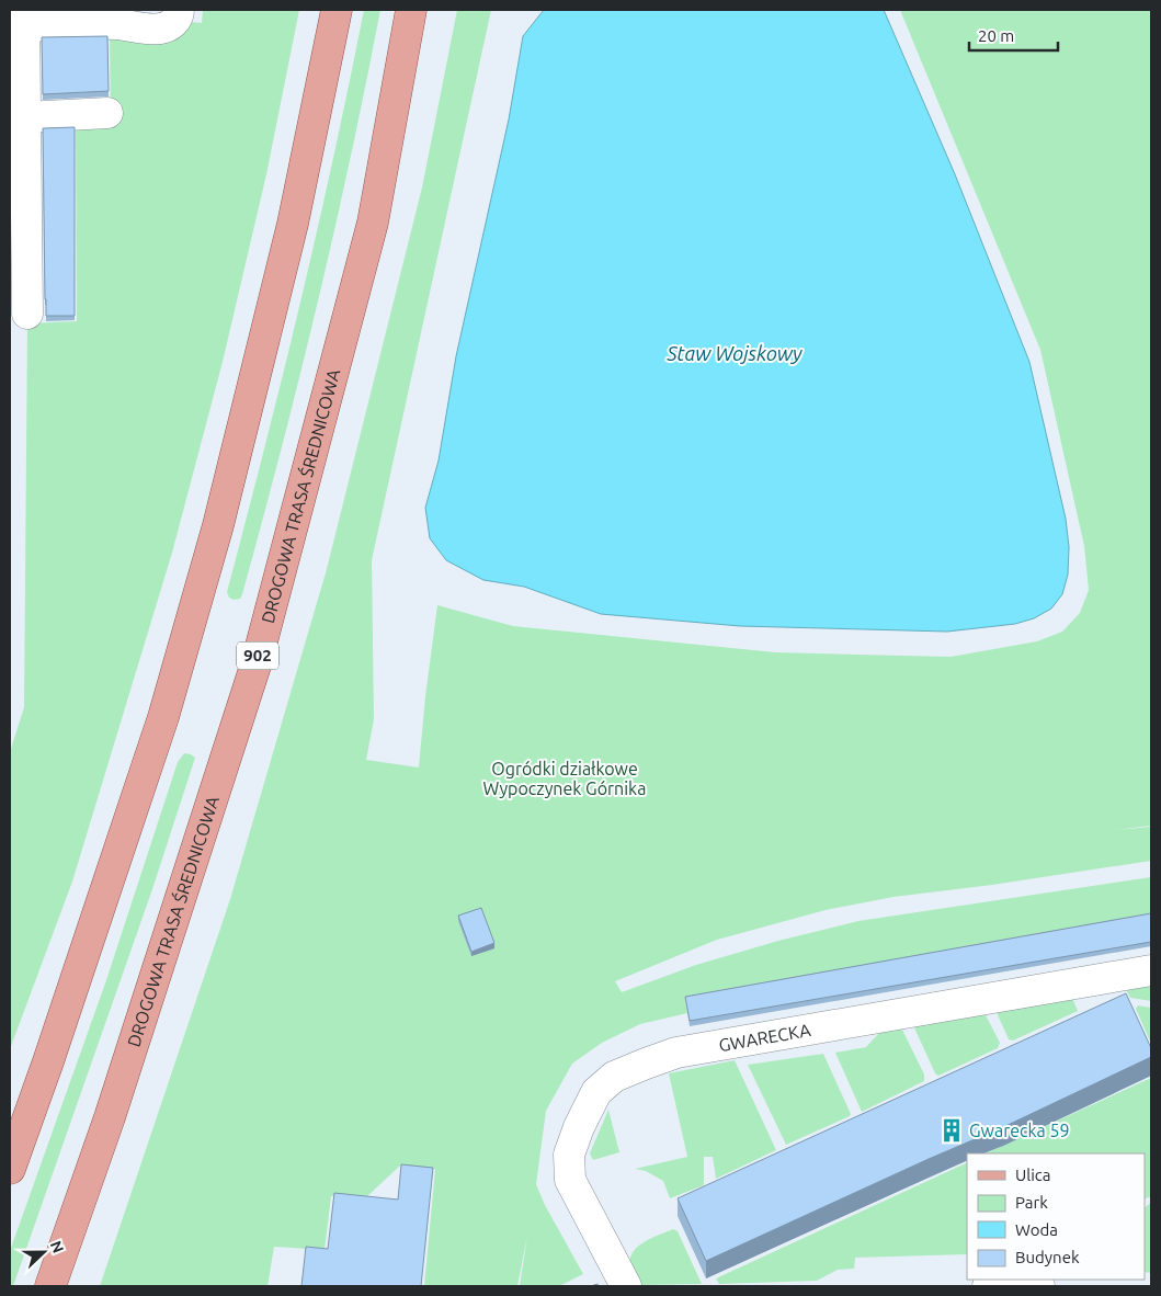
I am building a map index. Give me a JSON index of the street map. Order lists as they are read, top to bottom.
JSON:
{
  "streets": {
    "main road": ["DROGOWA TRASA ŚREDNICOWA", "902"],
    "lane": ["GWARECKA"]
  },
  "water": ["Staw Wojskowy"],
  "parks": ["Ogródki działkowe Wypoczynek Górnika"],
  "places": {
    "building": ["Gwarecka 59"]
  },
  "legend": [
    "Ulica",
    "Park",
    "Woda",
    "Budynek"
  ],
  "scale_bar": "20 m",
  "north": "right"
}
